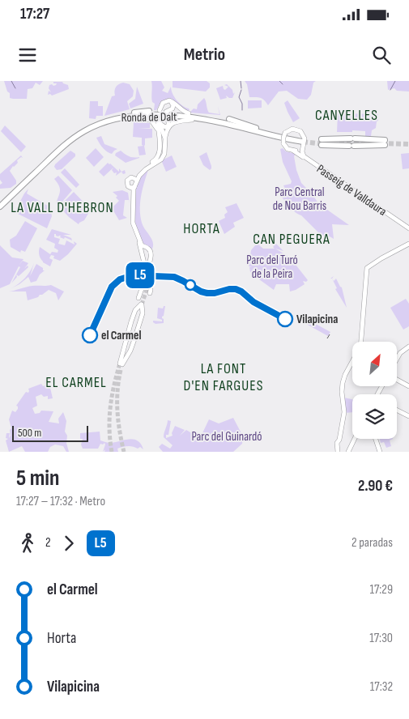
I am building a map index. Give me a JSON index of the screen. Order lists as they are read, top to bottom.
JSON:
{
  "streets": {
    "highway": ["Ronda de Dalt"],
    "main road": ["Passeig de Valldaura"]
  },
  "crossings": [
    ["Ronda de Dalt", "Passeig de Valldaura"]
  ],
  "districts": [
    "CANYELLES",
    "LA VALL D'HEBRON",
    "HORTA",
    "CAN PEGUERA",
    "LA FONT D'EN FARGUES",
    "EL CARMEL"
  ],
  "parks": ["Parc Central de Nou Barris", "Parc del Turó de la Peira", "Parc del Guinardó"],
  "places": ["Vilapicina", "el Carmel"],
  "lines": ["metro line L5"],
  "scale_bar": "500 m",
  "north": "top right",
  "page": {
    "status": "17:27",
    "header": "Metrio",
    "on_map": "L5",
    "scale": "500 m",
    "heading": ["5 min", "17:27 – 17:32 · Metro", "2.90 €"],
    "legs": ["2", "L5", "2 paradas"],
    "list": [
      {
        "name": "el Carmel",
        "value": "17:29"
      },
      {
        "name": "Horta",
        "value": "17:30"
      },
      {
        "name": "Vilapicina",
        "value": "17:32"
      }
    ]
  }
}
